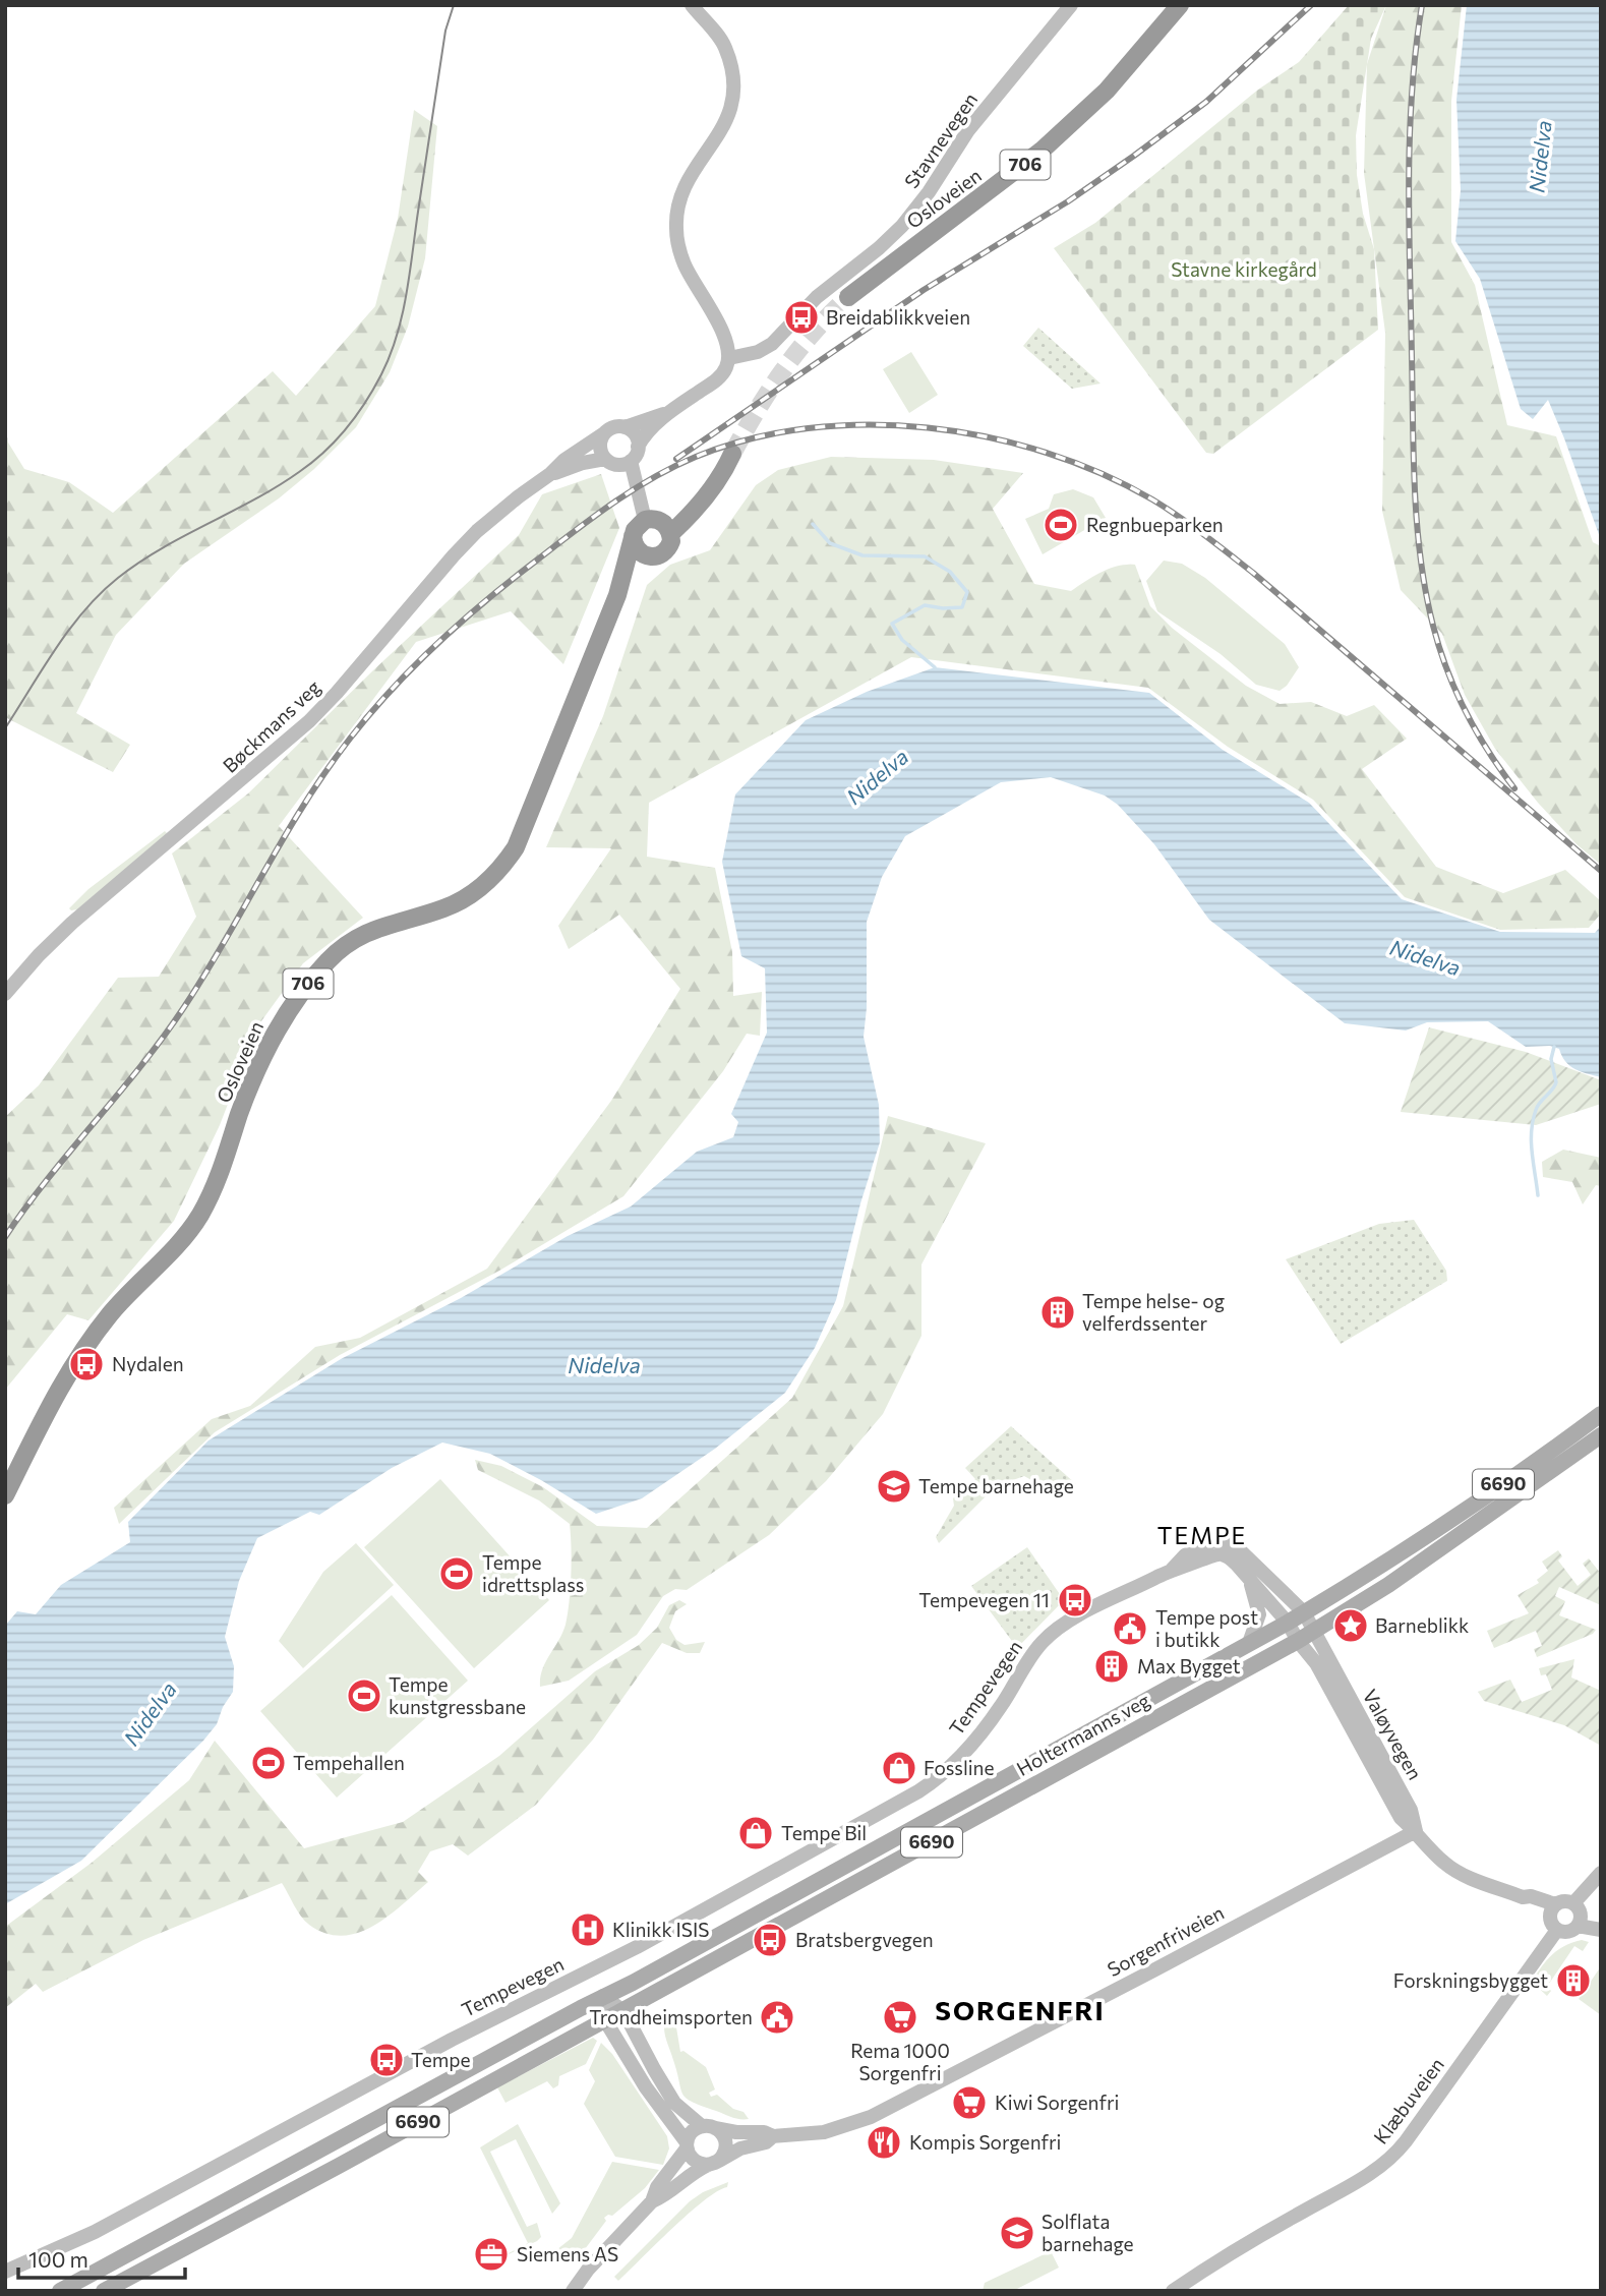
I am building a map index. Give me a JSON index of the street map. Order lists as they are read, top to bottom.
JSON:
{
  "streets": {
    "highway": ["706", "Osloveien"],
    "main road": ["6690", "Holtermanns veg"],
    "street": [
      "Stavnevegen",
      "Bøckmans veg",
      "Tempevegen",
      "Valøyvegen",
      "Sorgenfriveien",
      "Klæbuveien"
    ]
  },
  "crossings": [
    ["706", "Osloveien"],
    ["6690", "Holtermanns veg"],
    ["Tempevegen", "Valøyvegen"],
    ["Holtermanns veg", "Valøyvegen"],
    ["Valøyvegen", "Sorgenfriveien"]
  ],
  "districts": ["TEMPE", "SORGENFRI"],
  "water": ["Nidelva"],
  "parks": ["Stavne kirkegård"],
  "places": {
    "bus stop": [
      "Breidablikkveien",
      "Nydalen",
      "Tempevegen 11",
      "Bratsbergvegen",
      "Tempe"
    ],
    "sports": [
      "Regnbueparken",
      "Tempe idrettsplass",
      "Tempe kunstgressbane",
      "Tempehallen"
    ],
    "building": ["Tempe helse- og velferdssenter", "Max Bygget", "Forskningsbygget"],
    "school or university": ["Tempe barnehage", "Solflata barnehage"],
    "place": ["Barneblikk"],
    "public building": ["Tempe post i butikk", "Trondheimsporten"],
    "shop": ["Fossline", "Tempe Bil"],
    "hospital": ["Klinikk ISIS"],
    "supermarket": ["Rema 1000 Sorgenfri", "Kiwi Sorgenfri"],
    "restaurant": ["Kompis Sorgenfri"],
    "office": ["Siemens AS"]
  },
  "scale_bar": "100 m"
}
